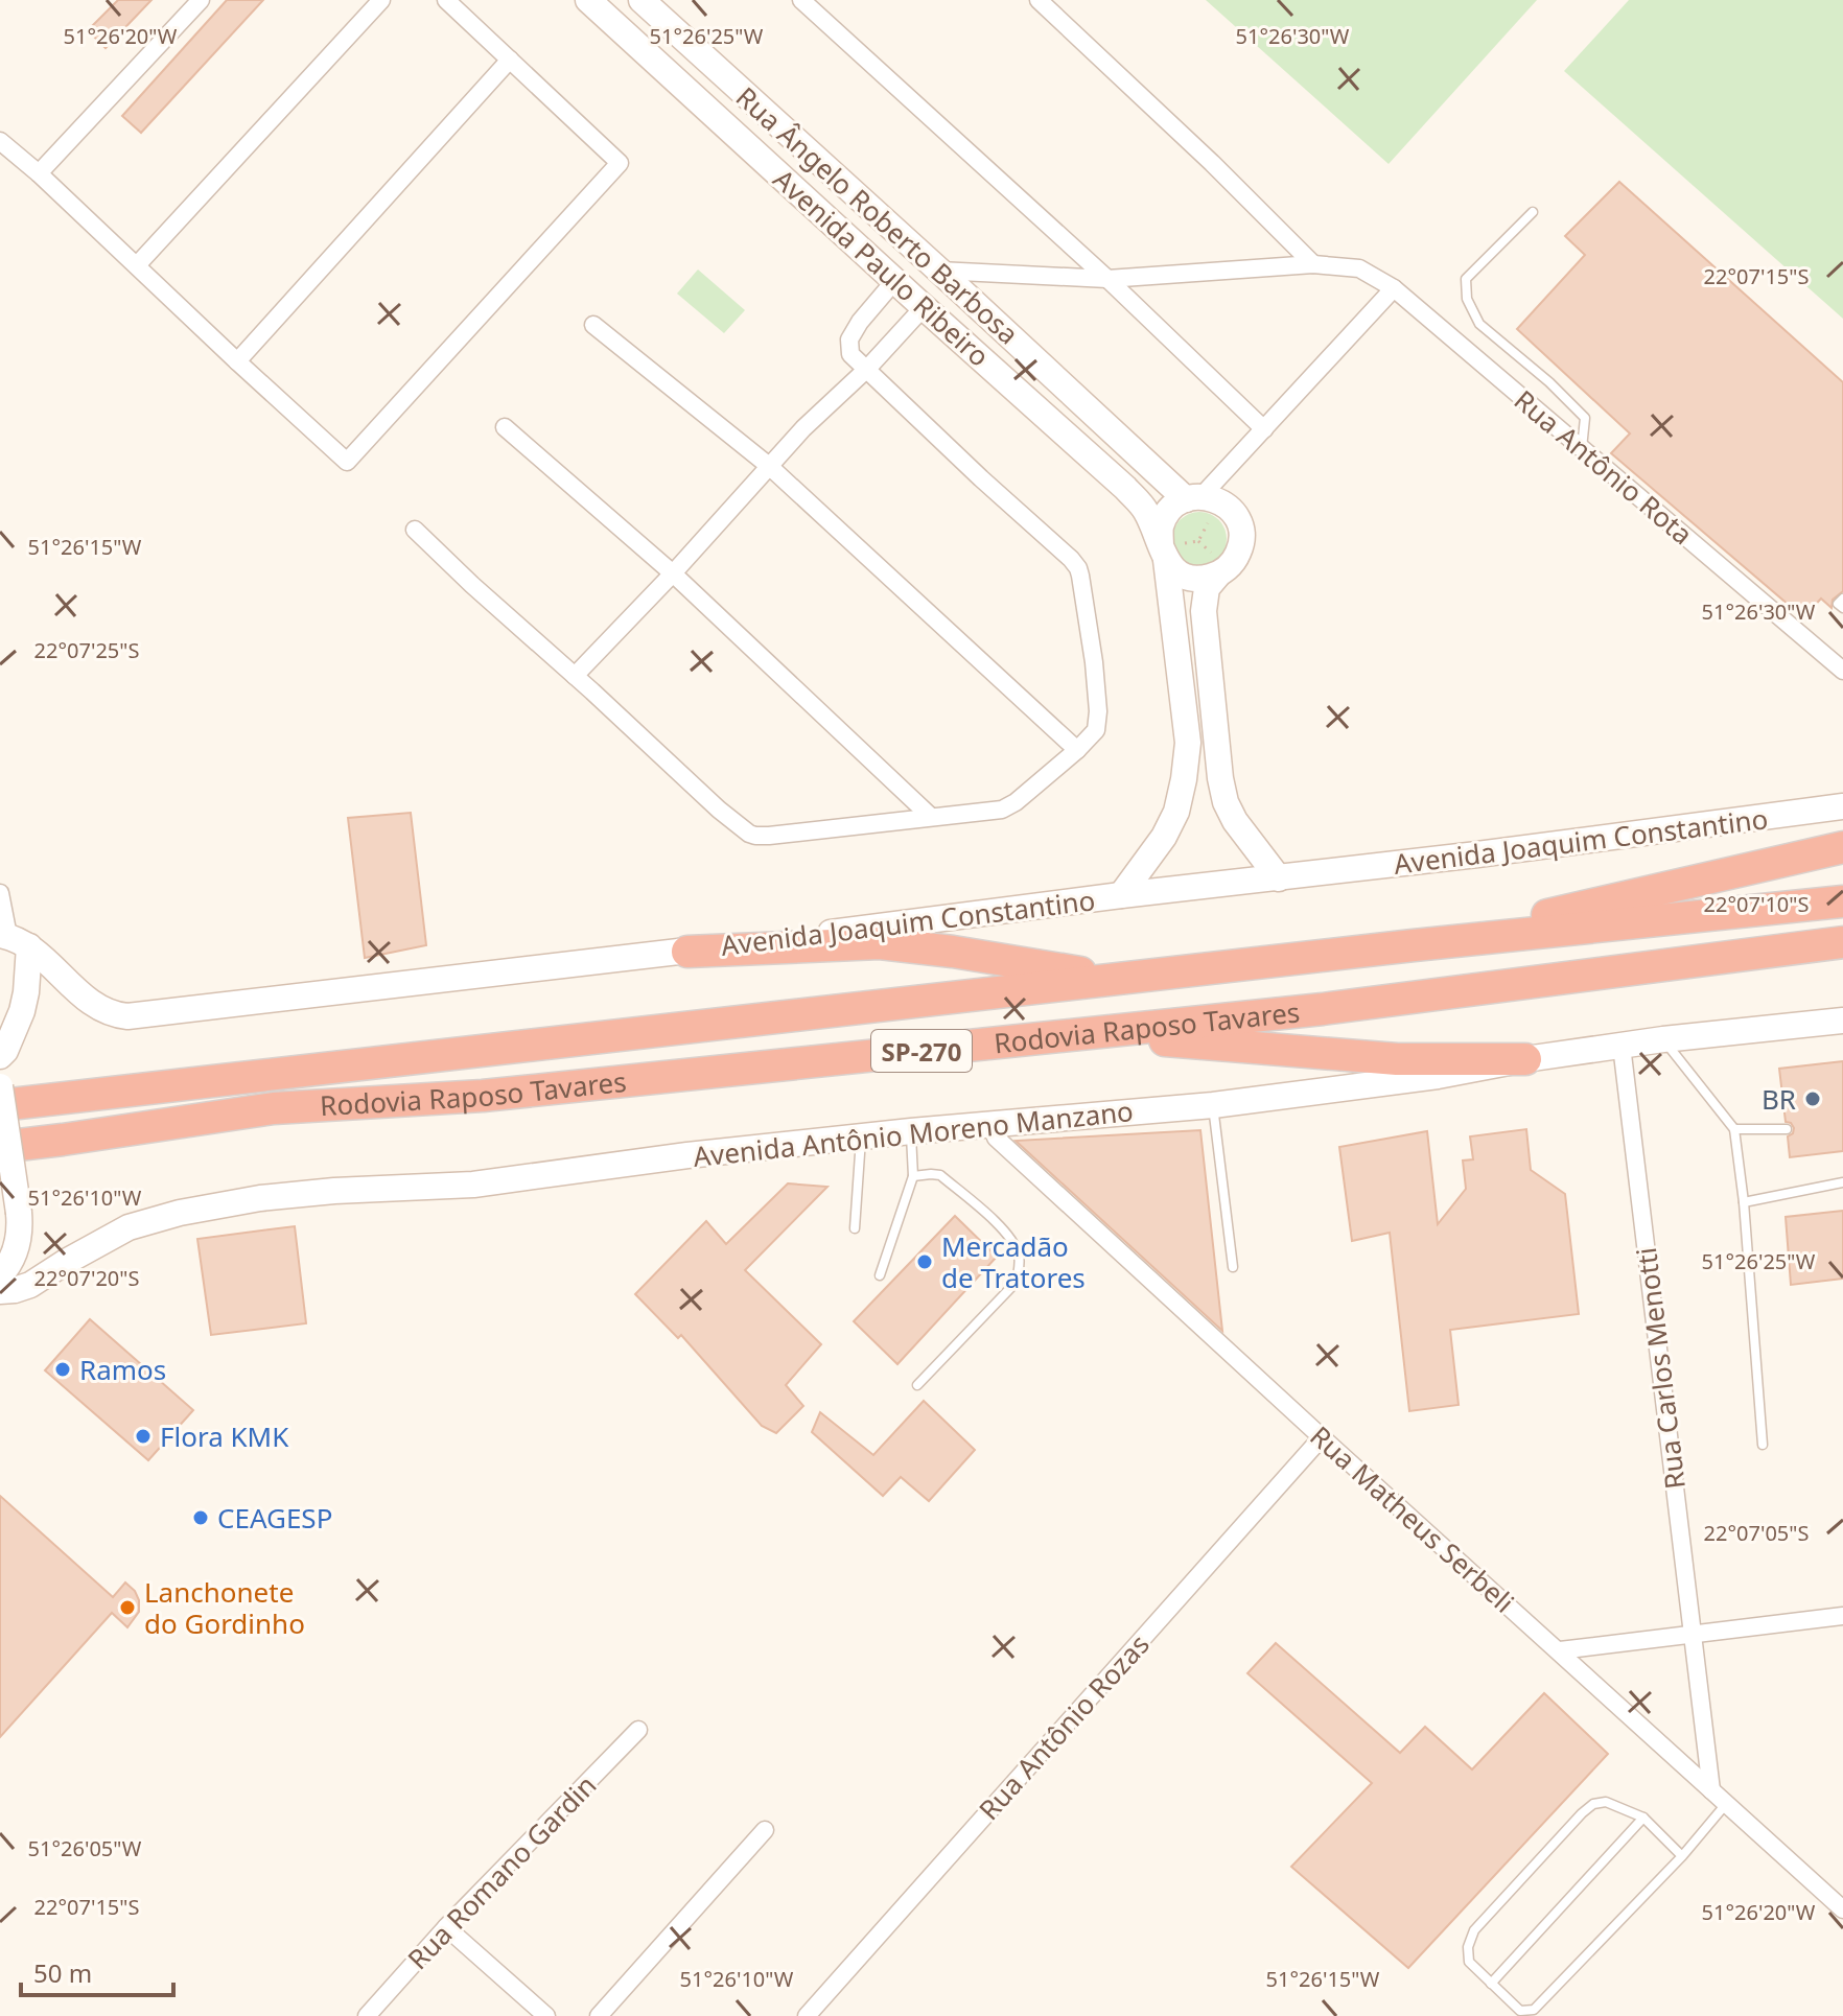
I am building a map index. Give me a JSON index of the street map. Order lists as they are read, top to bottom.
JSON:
{
  "streets": {
    "highway": ["Rodovia Raposo Tavares", "SP-270"],
    "street": [
      "Rua Ângelo Roberto Barbosa",
      "Avenida Paulo Ribeiro",
      "Rua Antônio Rota",
      "Avenida Joaquim Constantino",
      "Avenida Antônio Moreno Manzano",
      "Rua Carlos Menotti",
      "Rua Matheus Serbeli",
      "Rua Antônio Rozas",
      "Rua Romano Gardin"
    ]
  },
  "crossings": [
    ["Avenida Paulo Ribeiro", "Avenida Joaquim Constantino"],
    ["Avenida Antônio Moreno Manzano", "Rua Carlos Menotti"],
    ["Avenida Antônio Moreno Manzano", "Rua Matheus Serbeli"],
    ["Rua Carlos Menotti", "Rua Matheus Serbeli"],
    ["Rua Matheus Serbeli", "Rua Antônio Rozas"]
  ],
  "places": [
    "BR",
    "Mercadão de Tratores",
    "Ramos",
    "Flora KMK",
    "CEAGESP",
    "Lanchonete do Gordinho"
  ],
  "scale_bar": "50 m",
  "coordinates": [
    "51°26'20\"W",
    "51°26'25\"W",
    "51°26'30\"W",
    "22°07'15\"S",
    "51°26'15\"W",
    "22°07'25\"S",
    "22°07'10\"S",
    "51°26'10\"W",
    "22°07'20\"S",
    "22°07'05\"S",
    "51°26'05\"W"
  ]
}
